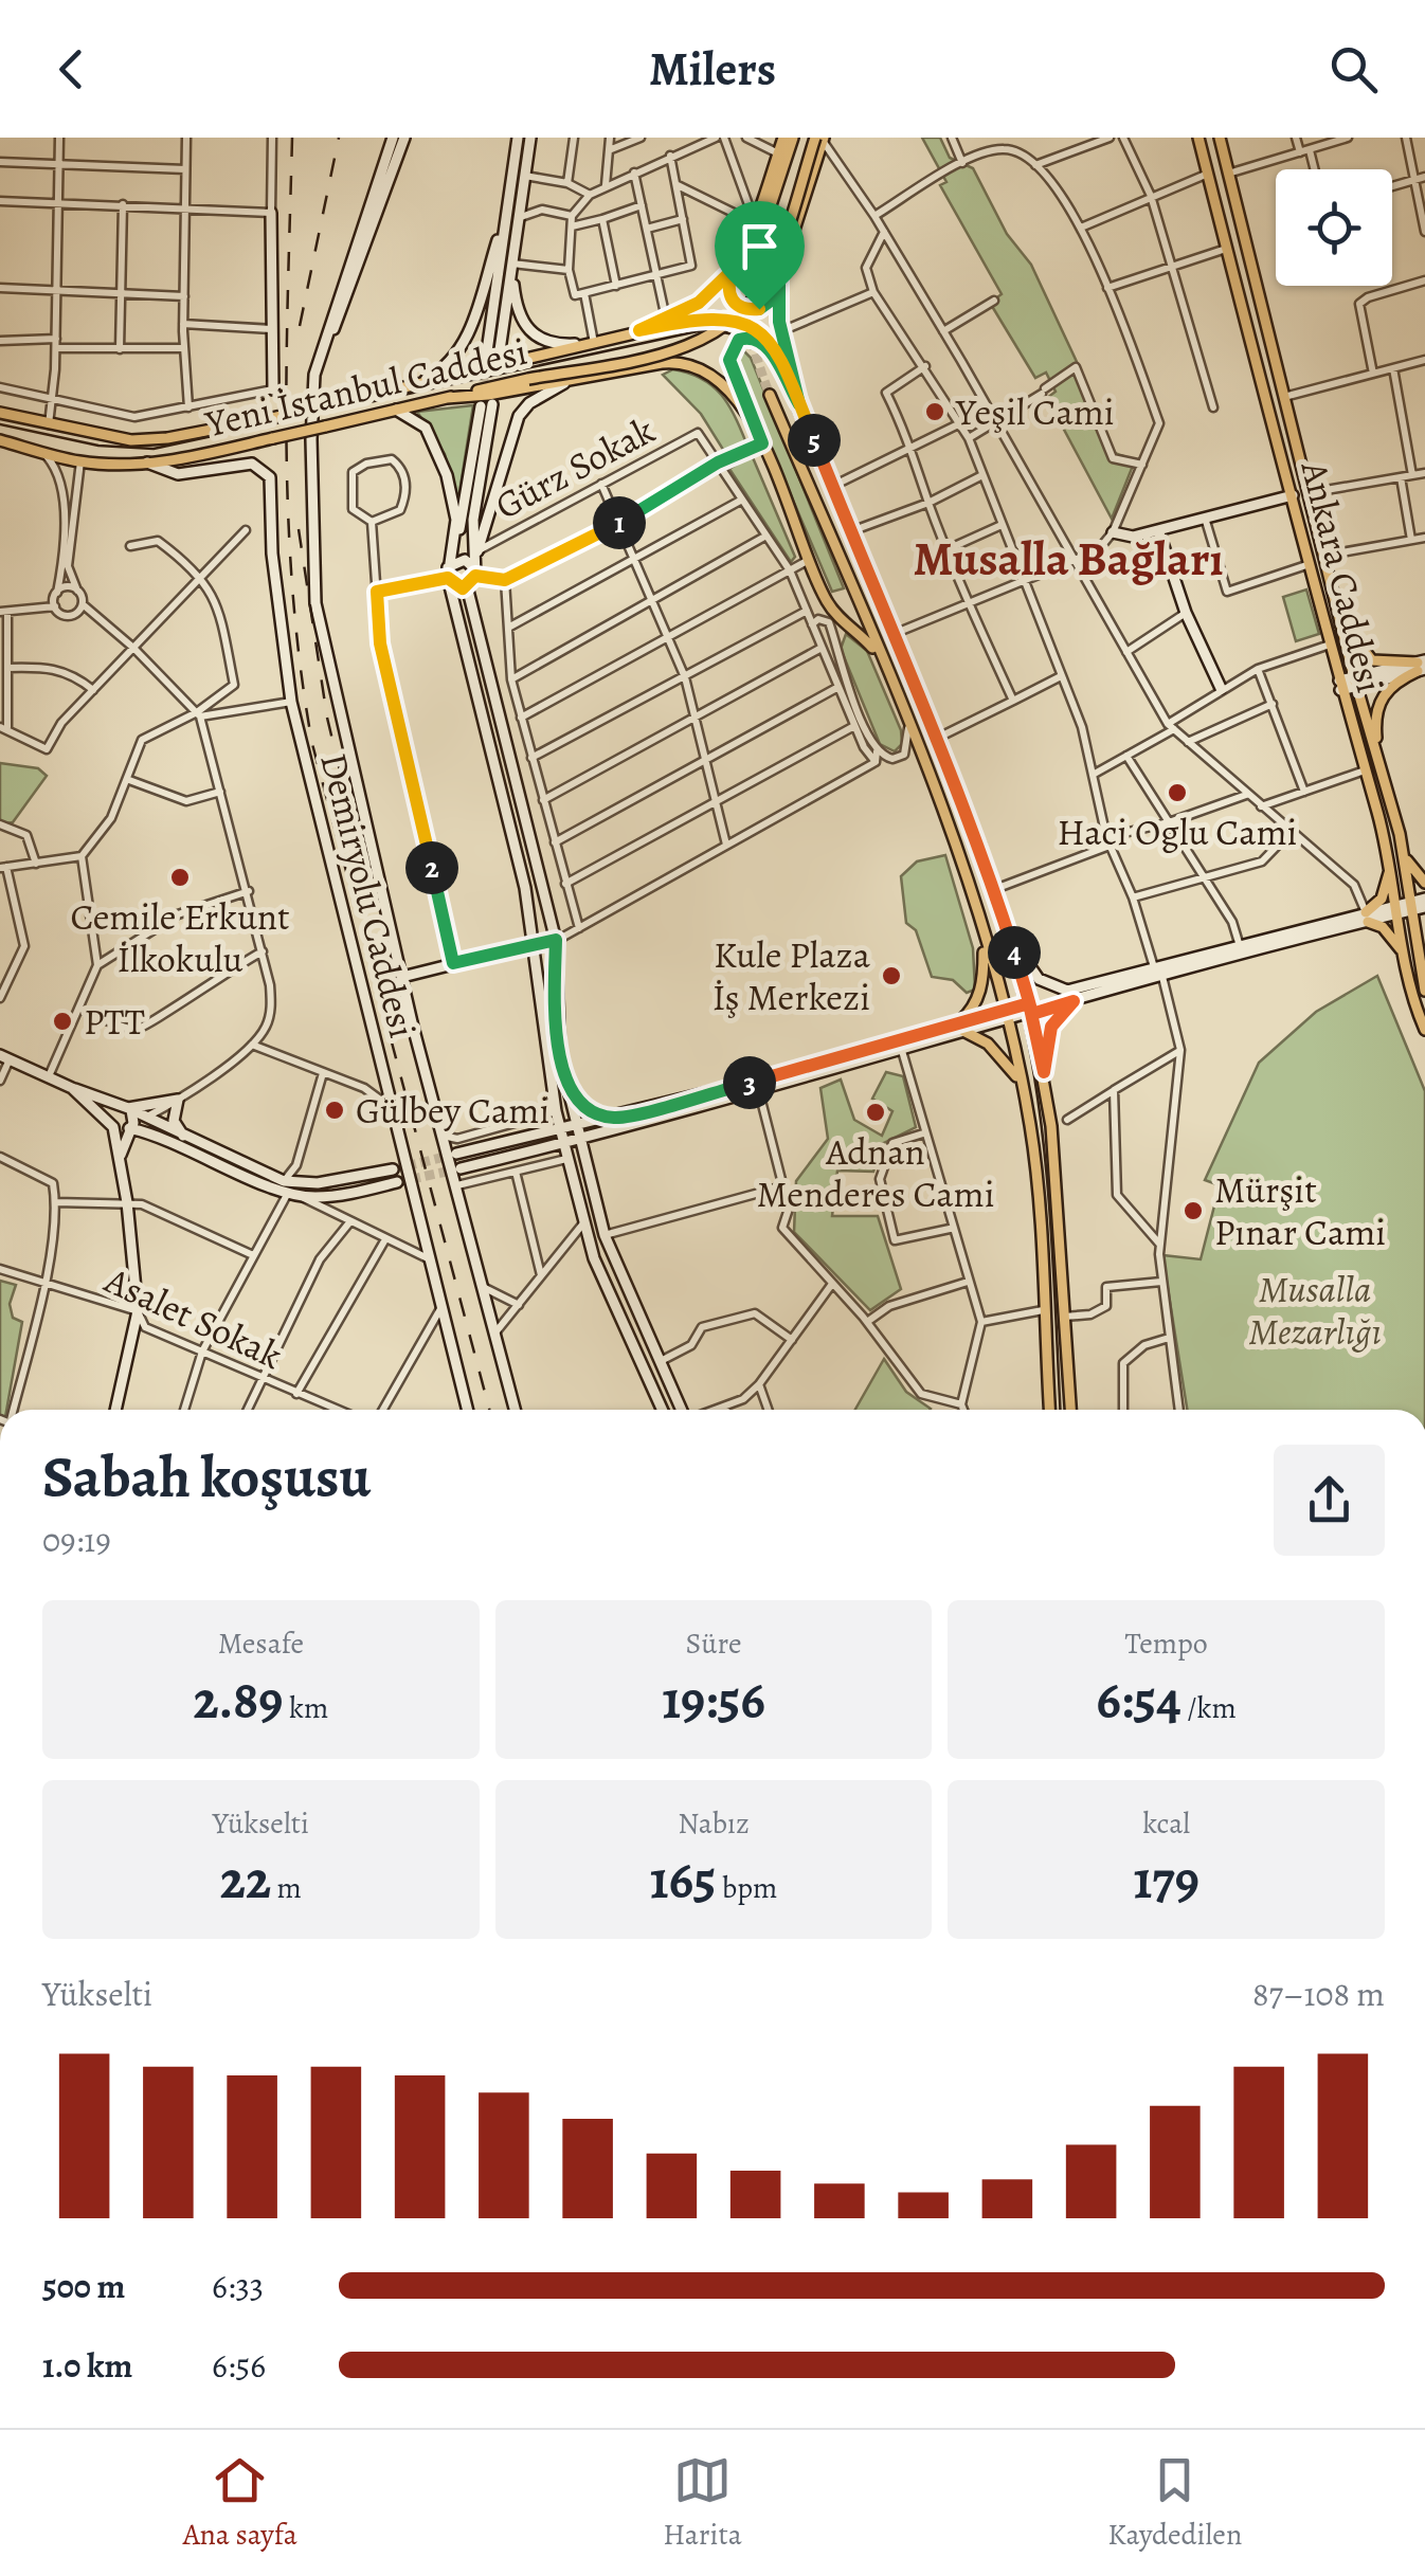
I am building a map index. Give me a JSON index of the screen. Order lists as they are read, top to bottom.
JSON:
{
  "streets": {
    "main road": ["Yeni İstanbul Caddesi", "Ankara Caddesi", "Demiryolu Caddesi"],
    "street": ["Gürz Sokak", "Asalet Sokak"]
  },
  "crossings": [
    ["Yeni İstanbul Caddesi", "Demiryolu Caddesi"]
  ],
  "districts": ["Musalla Bağları"],
  "parks": ["Musalla Mezarlığı"],
  "places": [
    "Yeşil Cami",
    "Haci Oglu Cami",
    "Cemile Erkunt İlkokulu",
    "Kule Plaza İş Merkezi",
    "PTT",
    "Gülbey Cami",
    "Adnan Menderes Cami",
    "Mürşit Pınar Cami"
  ],
  "page": {
    "header": "Milers",
    "pins": [
      "5",
      "1",
      "2",
      "4",
      "3"
    ],
    "heading": ["Sabah koşusu", "09:19"],
    "stats": [
      ["Mesafe", "2.89 km"],
      ["Süre", "19:56"],
      ["Tempo", "6:54 /km"],
      ["Yükselti", "22 m"],
      ["Nabız", "165 bpm"],
      ["kcal", "179"]
    ],
    "chart": ["Yükselti", "87–108 m"],
    "list": [
      {
        "name": "500 m",
        "note": "6:33"
      },
      {
        "name": "1.0 km",
        "note": "6:56"
      }
    ],
    "tabs": ["Ana sayfa", "Harita", "Kaydedilen"]
  }
}
